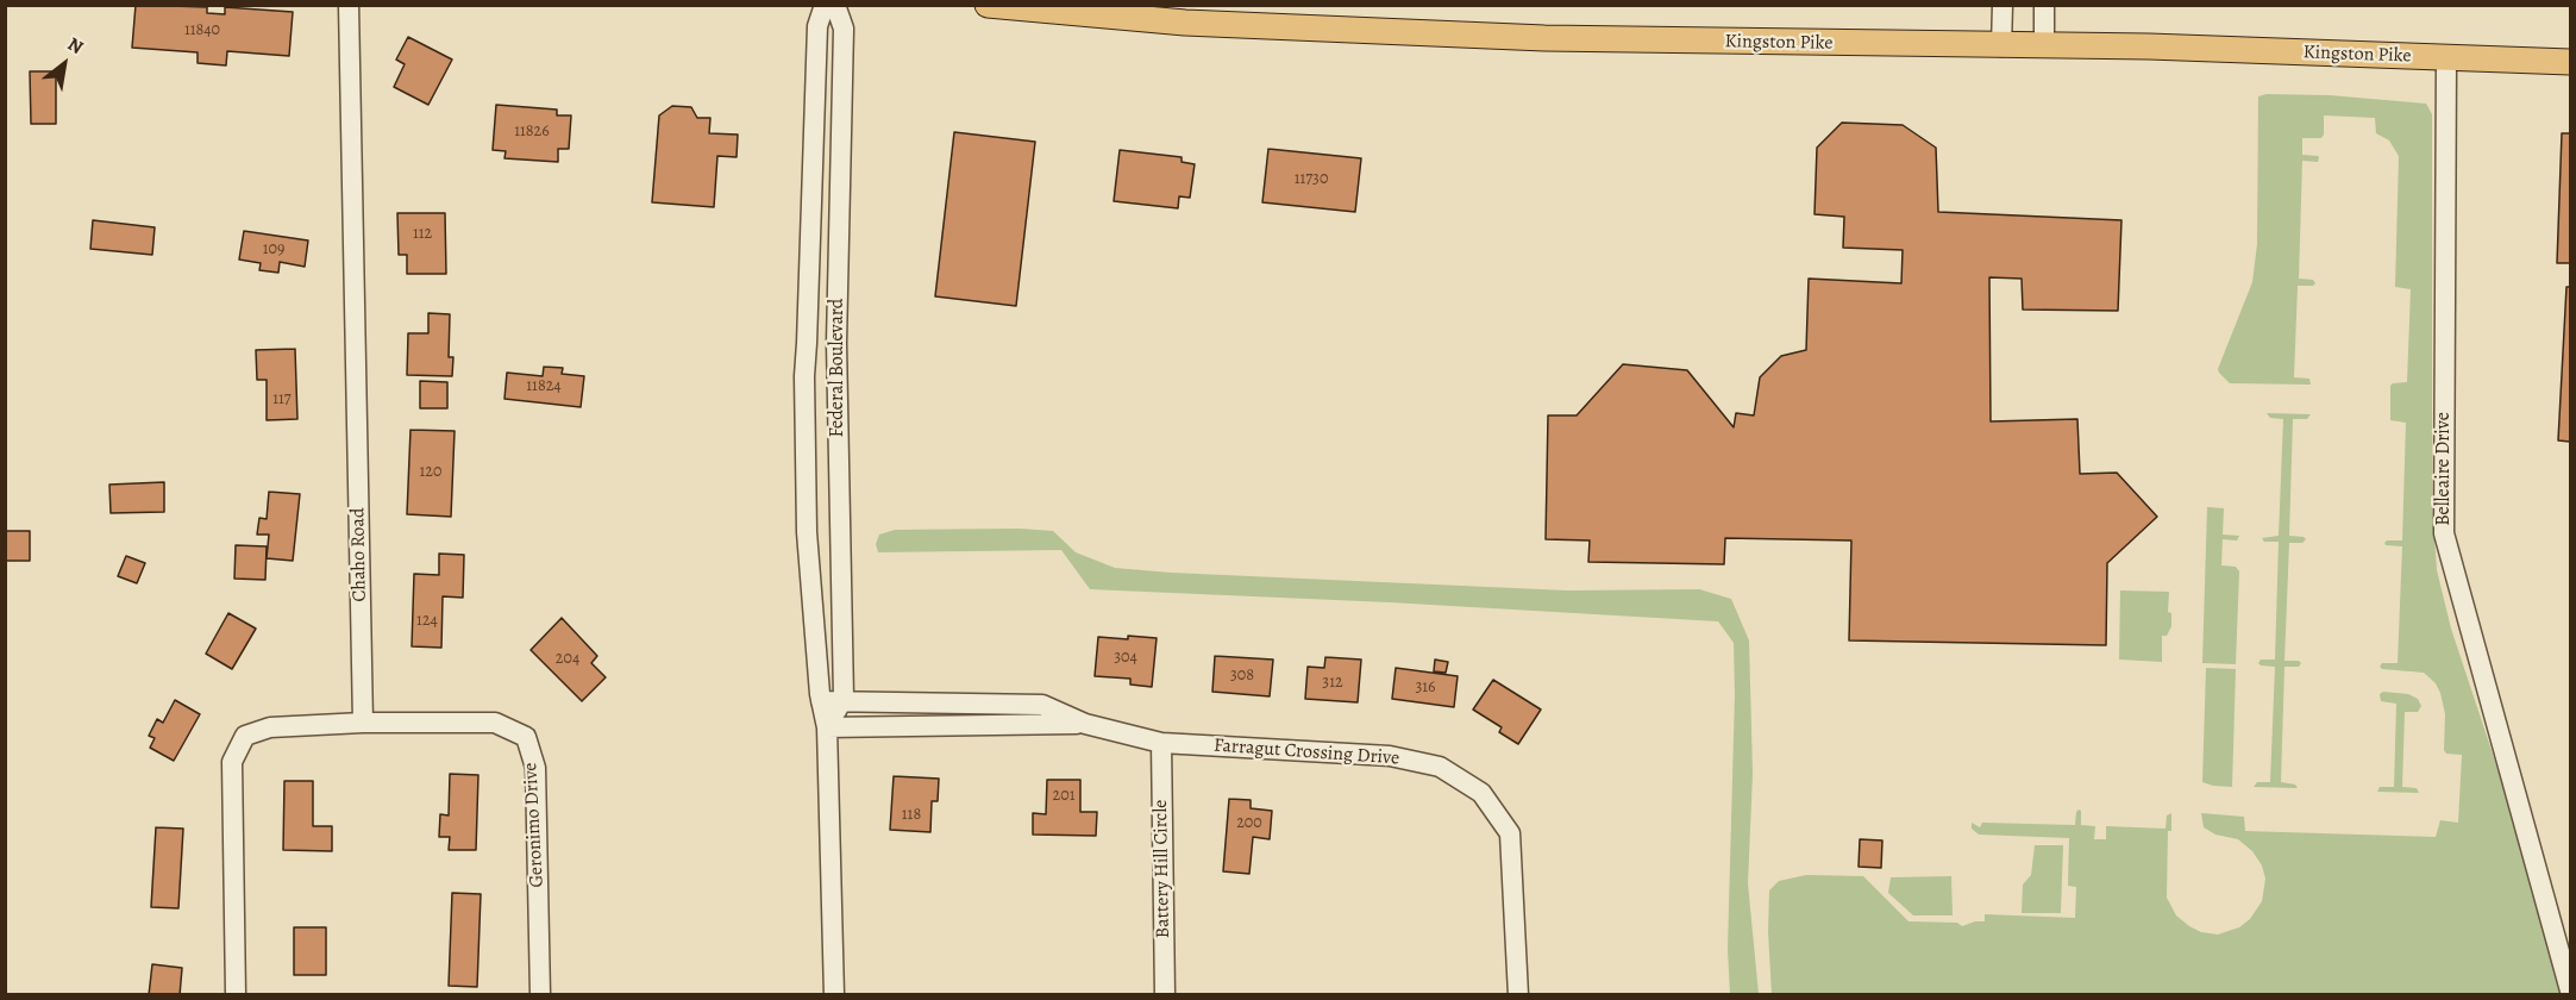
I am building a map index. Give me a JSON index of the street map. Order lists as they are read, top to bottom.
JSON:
{
  "streets": {
    "main road": ["Kingston Pike"],
    "street": [
      "Federal Boulevard",
      "Belleaire Drive",
      "Chaho Road",
      "Farragut Crossing Drive",
      "Geronimo Drive",
      "Battery Hill Circle"
    ]
  },
  "crossings": [
    ["Kingston Pike", "Belleaire Drive"],
    ["Federal Boulevard", "Farragut Crossing Drive"],
    ["Chaho Road", "Geronimo Drive"],
    ["Farragut Crossing Drive", "Battery Hill Circle"]
  ],
  "house_numbers": [
    "11840",
    "11826",
    "11730",
    "112",
    "109",
    "11824",
    "117",
    "120",
    "124",
    "304",
    "204",
    "308",
    "312",
    "316",
    "201",
    "118",
    "200"
  ],
  "north": "top right"
}
